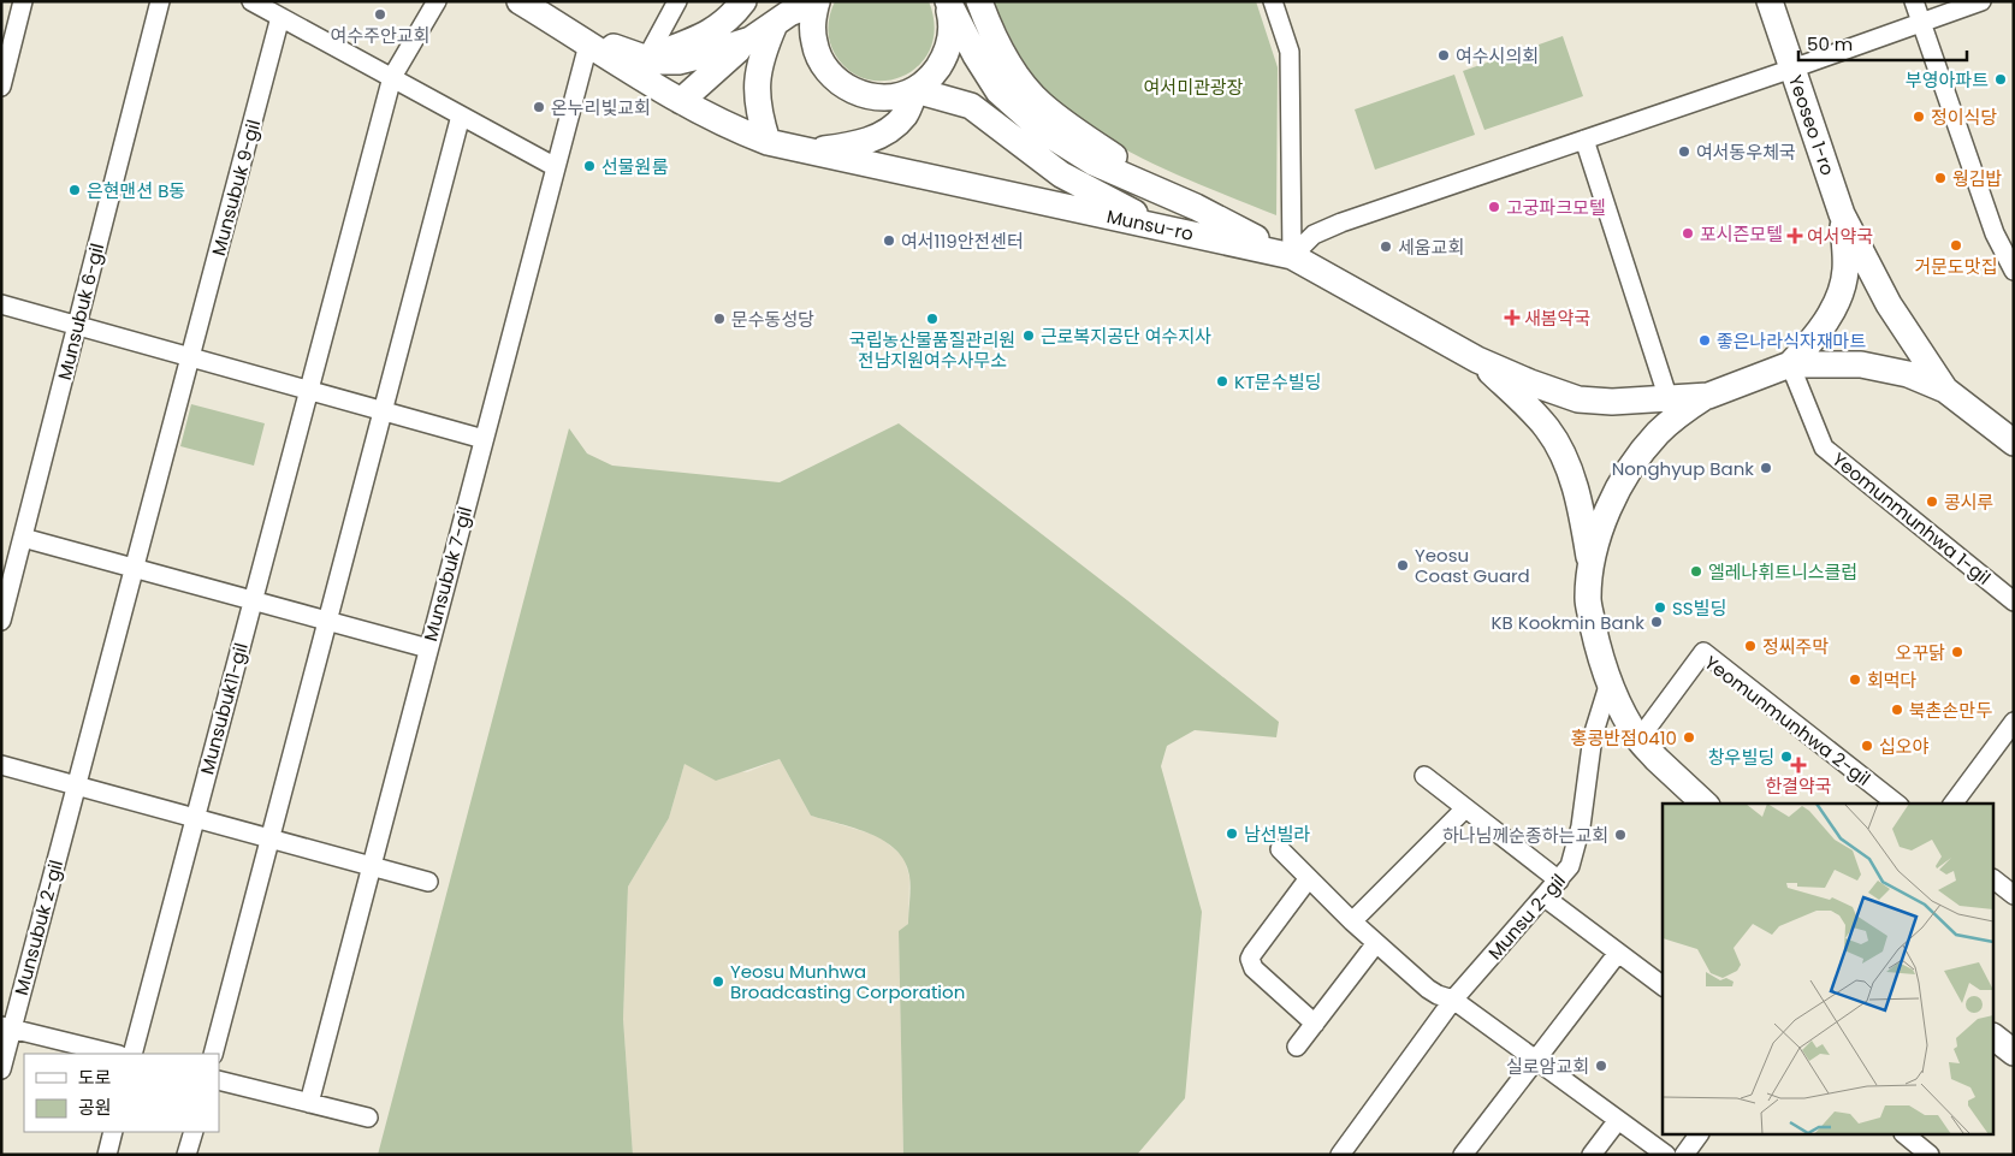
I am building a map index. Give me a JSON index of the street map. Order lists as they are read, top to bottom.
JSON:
{
  "streets": {
    "street": [
      "Yeoseo 1-ro",
      "Munsubuk 9-gil",
      "Munsu-ro",
      "Munsubuk 6-gil",
      "Yeomunmunhwa 1-gil",
      "Munsubuk 7-gil",
      "Munsubuk11-gil",
      "Yeomunmunhwa 2-gil",
      "Munsu 2-gil",
      "Munsubuk 2-gil"
    ]
  },
  "crossings": [
    ["Munsu-ro", "Munsubuk 7-gil"]
  ],
  "parks": ["여서미관광장"],
  "places": {
    "other": [
      "여수주안교회",
      "여수시의회",
      "부영아파트",
      "온누리빛교회",
      "정이식당",
      "여서동우체국",
      "선물원룸",
      "웡김밥",
      "은현맨션 B동",
      "고궁파크모텔",
      "포시즌모텔",
      "여서119안전센터",
      "거문도맛집",
      "세움교회",
      "문수동성당",
      "국립농산물품질관리원 전남지원여수사무소",
      "근로복지공단 여수지사",
      "좋은나라식자재마트",
      "KT문수빌딩",
      "Nonghyup Bank",
      "콩시루",
      "Yeosu Coast Guard",
      "엘레나휘트니스클럽",
      "SS빌딩",
      "KB Kookmin Bank",
      "정씨주막",
      "오꾸닭",
      "회먹다",
      "북촌손만두",
      "홍콩반점0410",
      "십오야",
      "창우빌딩",
      "남선빌라",
      "하나님께순종하는교회",
      "Yeosu Munhwa Broadcasting Corporation",
      "실로암교회"
    ],
    "health": ["여서약국", "새봄약국", "한결약국"]
  },
  "legend": ["도로", "공원"],
  "scale_bar": "50 m"
}
